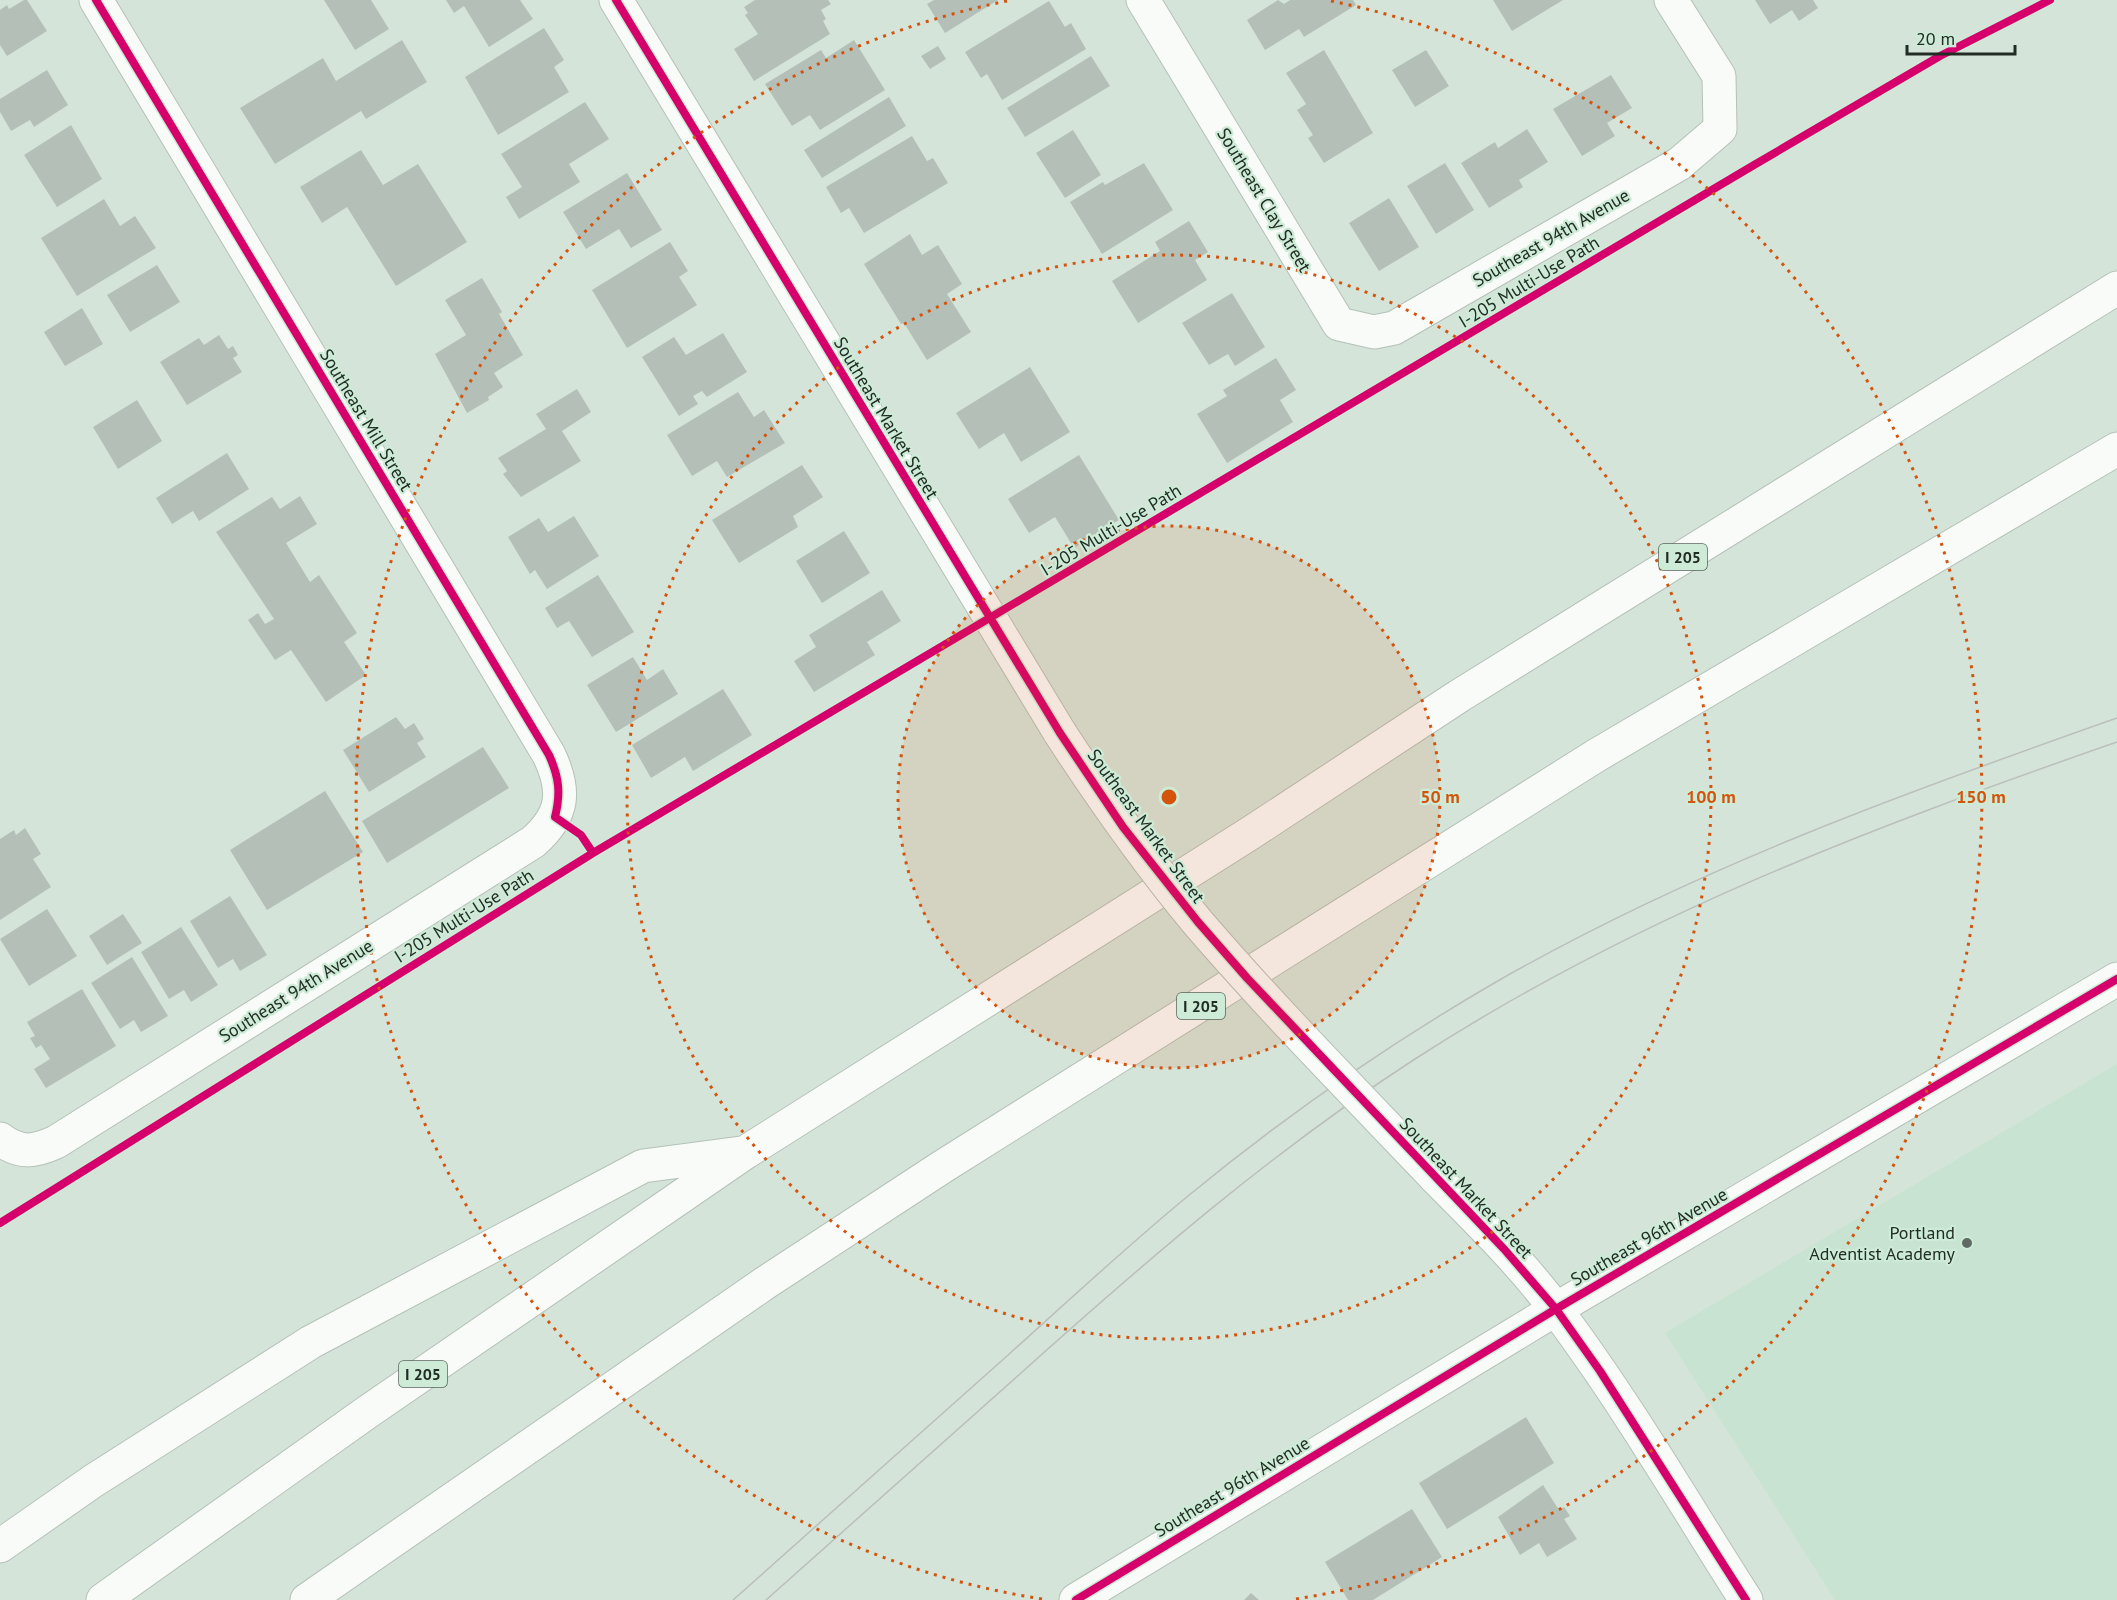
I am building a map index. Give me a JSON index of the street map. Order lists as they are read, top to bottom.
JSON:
{
  "streets": {
    "main road": [
      "Southeast Clay Street",
      "Southeast 94th Avenue",
      "Southeast Market Street",
      "Southeast Mill Street",
      "I 205",
      "Southeast 96th Avenue"
    ],
    "cycle path": ["I-205 Multi-Use Path"]
  },
  "crossings": [
    ["Southeast Clay Street", "Southeast 94th Avenue"],
    ["Southeast 94th Avenue", "Southeast Mill Street"],
    ["Southeast Market Street", "Southeast 96th Avenue"]
  ],
  "places": ["Portland Adventist Academy"],
  "scale_bar": "20 m",
  "rings": ["50 m", "100 m", "150 m"]
}
